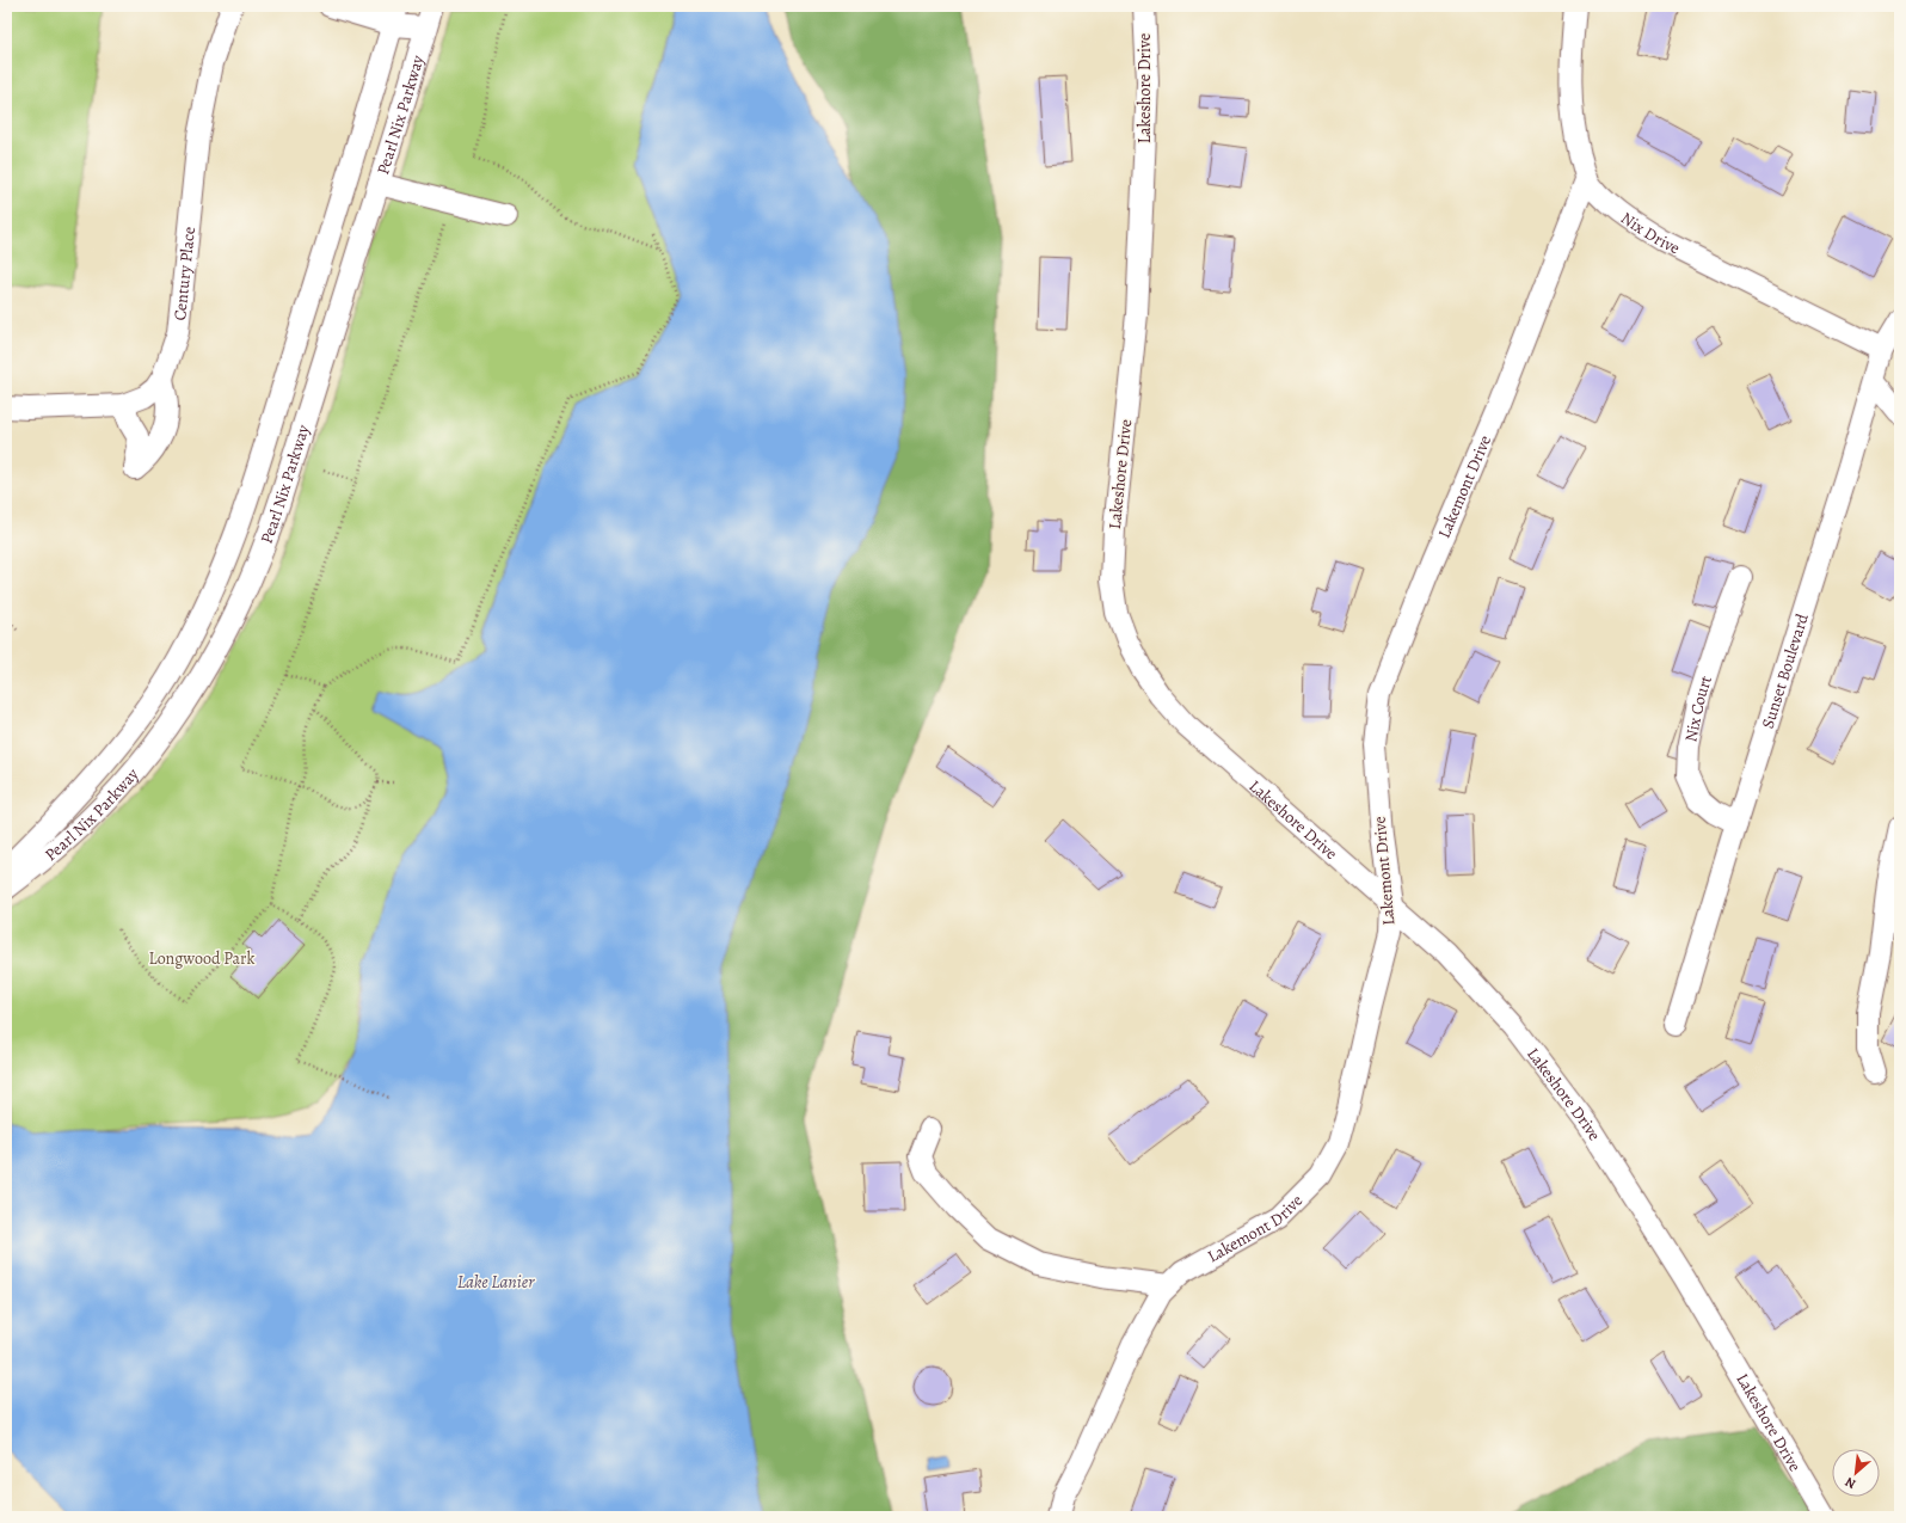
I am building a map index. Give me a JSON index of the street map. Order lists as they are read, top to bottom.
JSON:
{
  "streets": {
    "street": [
      "Lakeshore Drive",
      "Pearl Nix Parkway",
      "Nix Drive",
      "Century Place",
      "Lakemont Drive",
      "Sunset Boulevard",
      "Nix Court"
    ]
  },
  "crossings": [
    ["Lakeshore Drive", "Lakemont Drive"],
    ["Nix Drive", "Lakemont Drive"],
    ["Nix Drive", "Sunset Boulevard"],
    ["Sunset Boulevard", "Nix Court"]
  ],
  "water": ["Lake Lanier"],
  "parks": ["Longwood Park"],
  "north": "bottom left"
}
